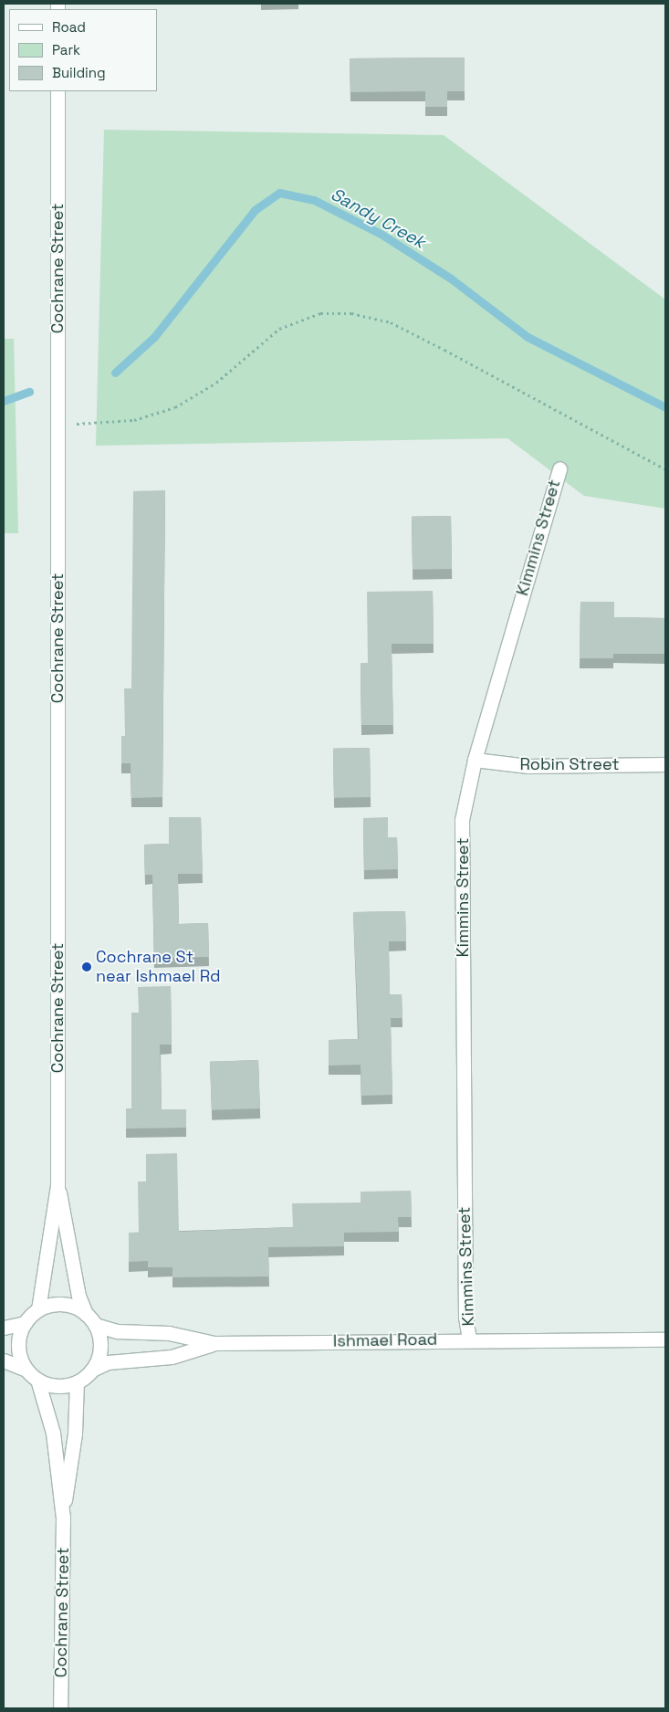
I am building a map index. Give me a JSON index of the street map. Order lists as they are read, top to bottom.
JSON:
{
  "streets": {
    "street": [
      "Cochrane Street",
      "Kimmins Street",
      "Robin Street",
      "Ishmael Road"
    ]
  },
  "crossings": [
    ["Cochrane Street", "Ishmael Road"],
    ["Kimmins Street", "Robin Street"],
    ["Kimmins Street", "Ishmael Road"]
  ],
  "water": ["Sandy Creek"],
  "places": ["Cochrane St near Ishmael Rd"],
  "legend": ["Road", "Park", "Building"]
}
